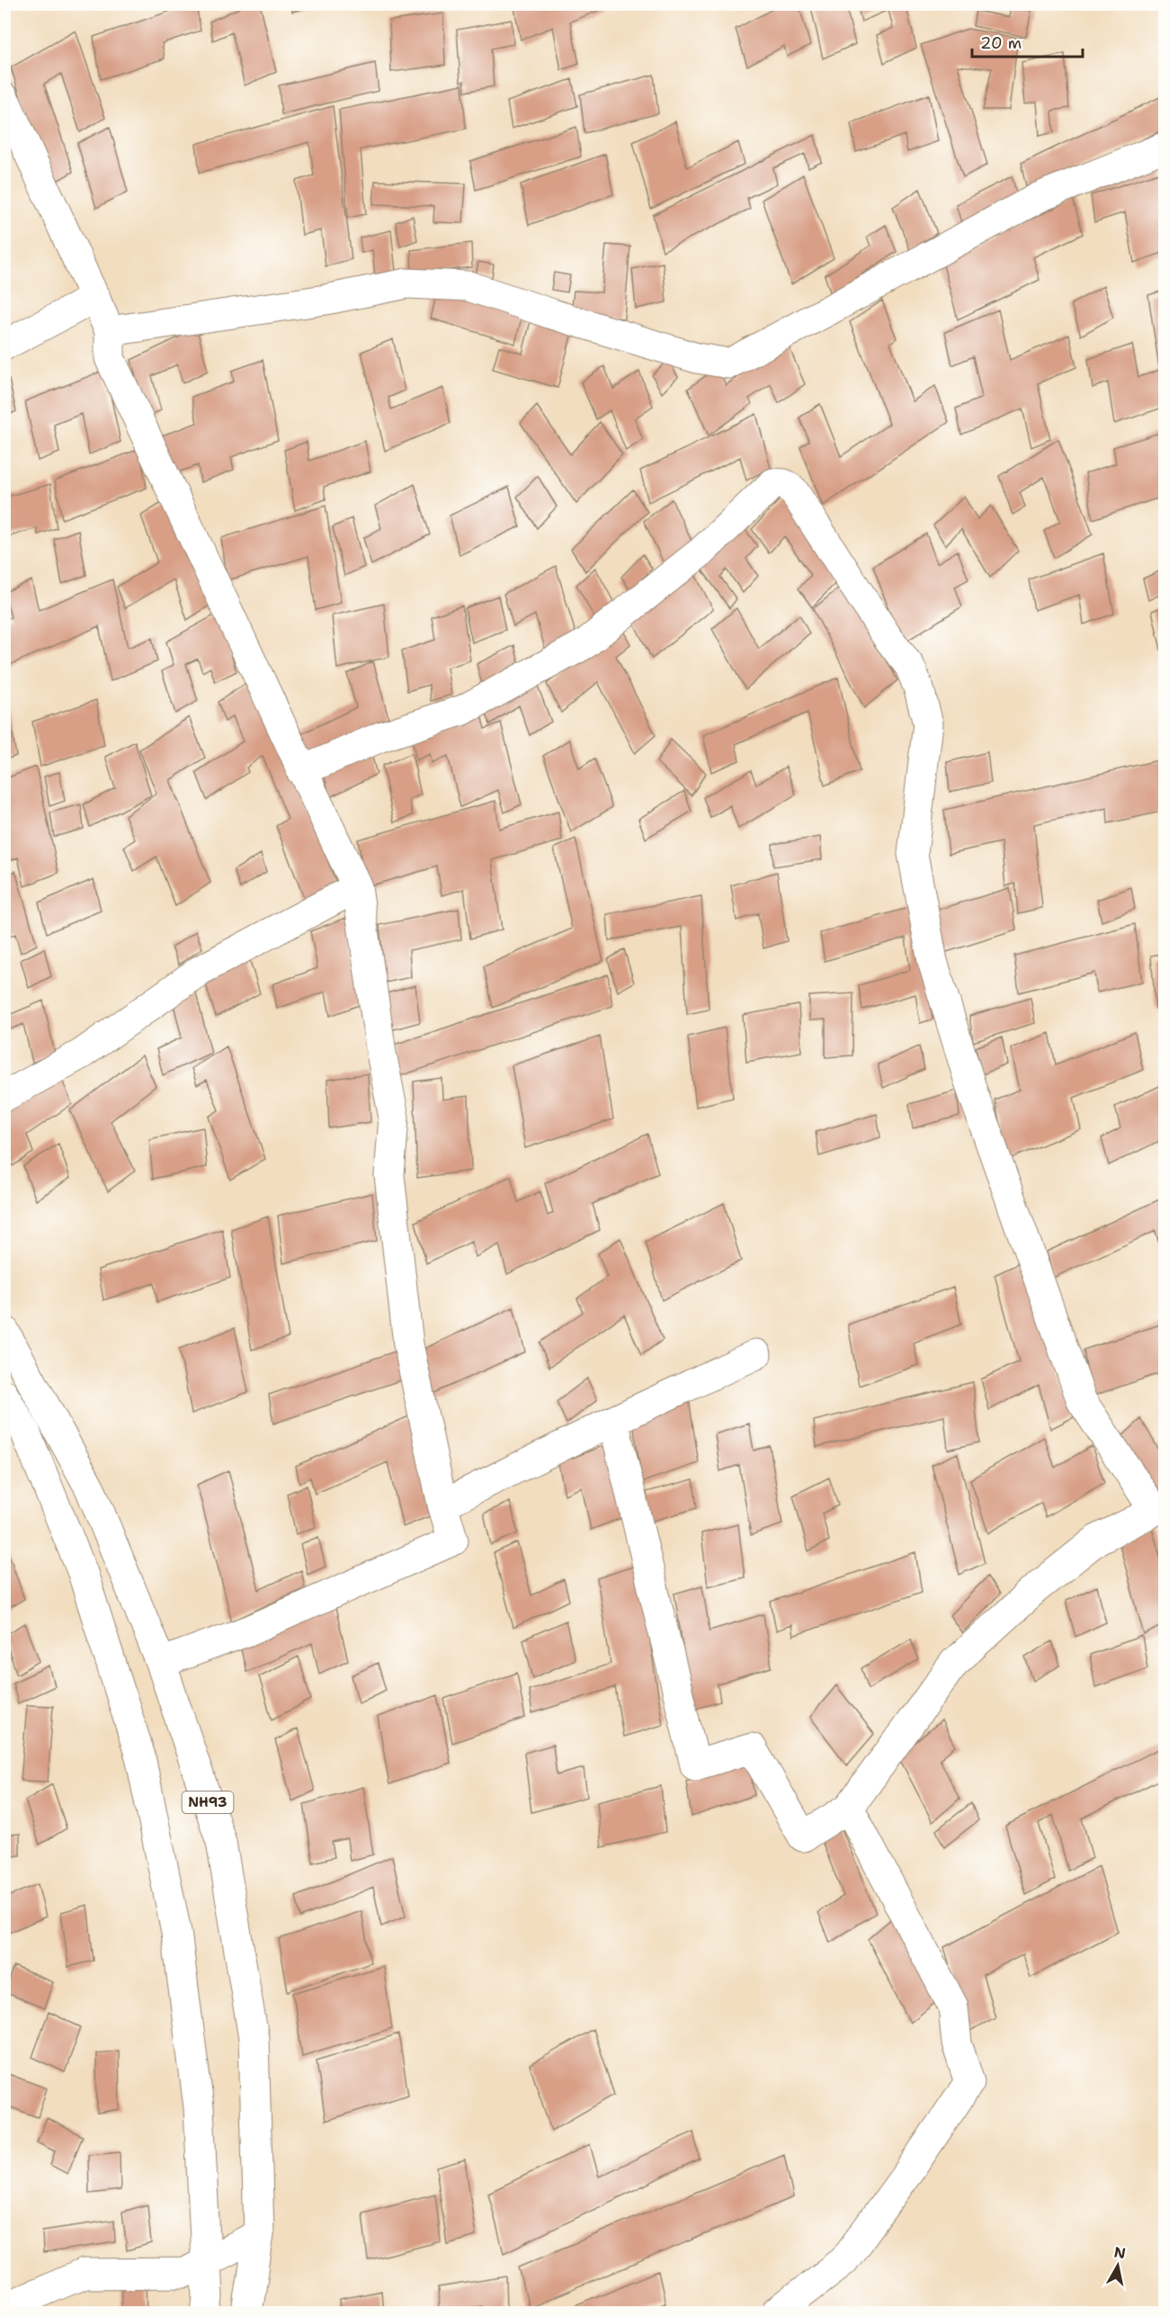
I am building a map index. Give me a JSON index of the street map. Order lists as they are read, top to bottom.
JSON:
{
  "streets": {
    "street": ["NH93"]
  },
  "scale_bar": "20 m",
  "north": "top"
}
